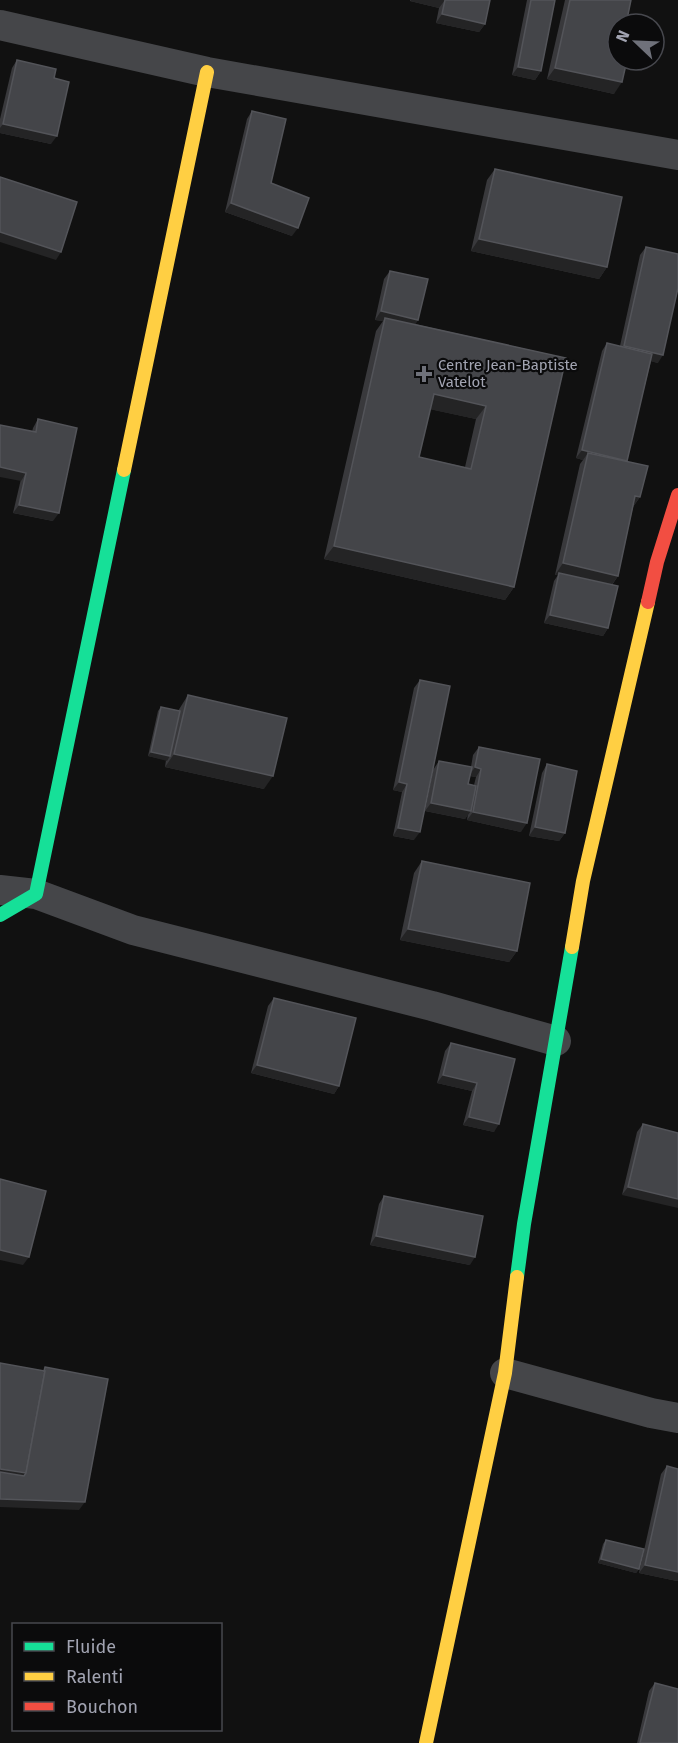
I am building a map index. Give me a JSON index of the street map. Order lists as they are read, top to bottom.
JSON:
{
  "places": {
    "health": ["Centre Jean-Baptiste Vatelot"]
  },
  "legend": ["Fluide", "Ralenti", "Bouchon"],
  "north": "top left"
}
